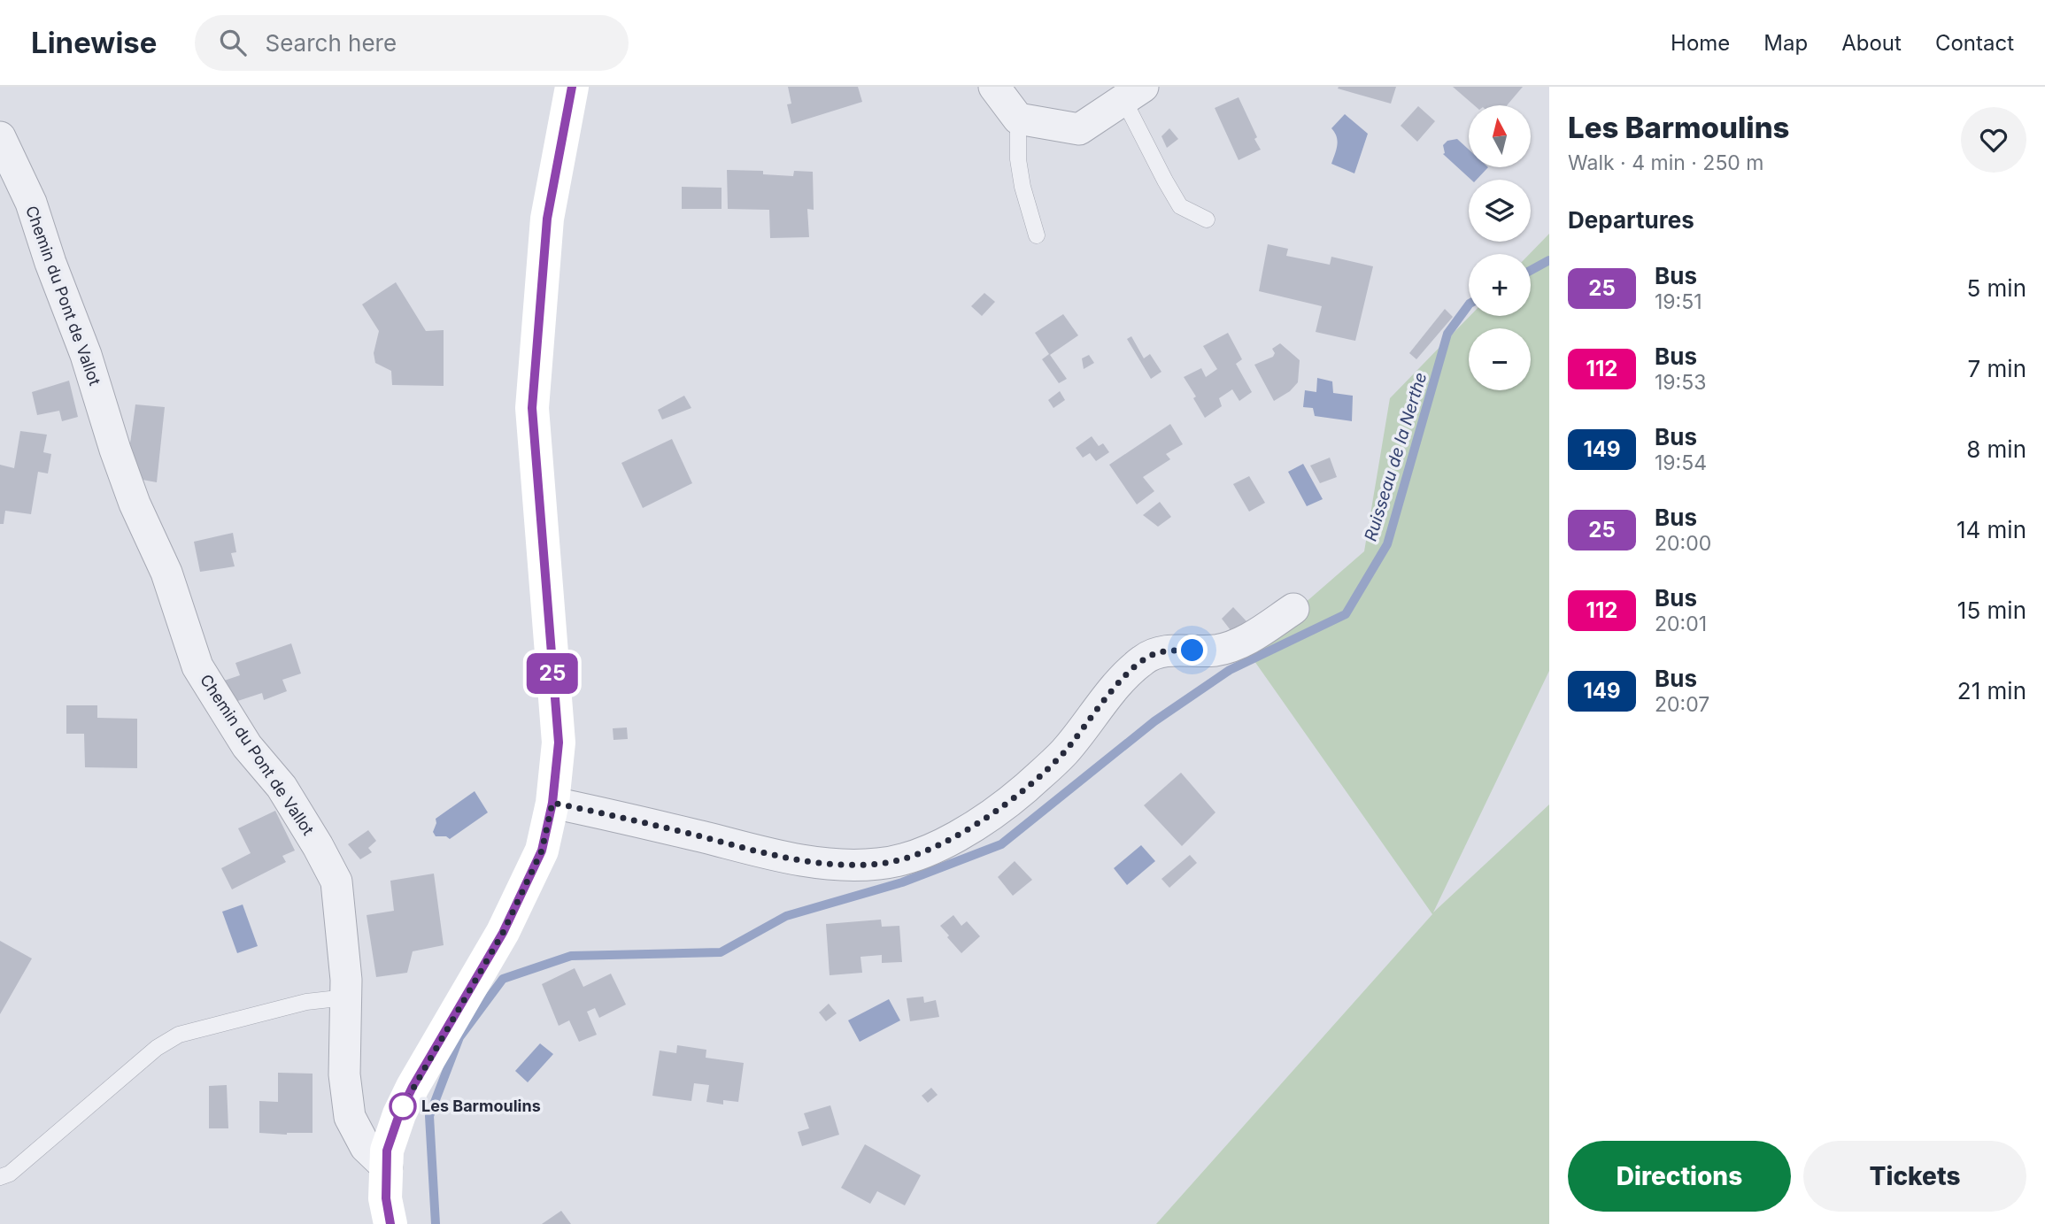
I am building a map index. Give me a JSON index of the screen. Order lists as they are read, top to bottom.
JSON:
{
  "streets": {
    "street": ["Chemin du Pont de Vallot"]
  },
  "water": ["Ruisseau de la Nerthe"],
  "places": ["Les Barmoulins"],
  "lines": ["bus line 25"],
  "north": "top",
  "page": {
    "header": "Linewise",
    "search": "Search here",
    "nav": [
      "Home",
      "Map",
      "About",
      "Contact"
    ],
    "on_map": "25",
    "heading": [
      ["Les Barmoulins", "Walk · 4 min · 250 m"],
      "Departures"
    ],
    "map_buttons": ["+", "−"],
    "list": [
      {
        "mark": "25",
        "name": "Bus",
        "note": "19:51",
        "value": "5 min"
      },
      {
        "mark": "112",
        "name": "Bus",
        "note": "19:53",
        "value": "7 min"
      },
      {
        "mark": "149",
        "name": "Bus",
        "note": "19:54",
        "value": "8 min"
      },
      {
        "mark": "25",
        "name": "Bus",
        "note": "20:00",
        "value": "14 min"
      },
      {
        "mark": "112",
        "name": "Bus",
        "note": "20:01",
        "value": "15 min"
      },
      {
        "mark": "149",
        "name": "Bus",
        "note": "20:07",
        "value": "21 min"
      }
    ],
    "buttons": ["Directions", "Tickets"]
  }
}
